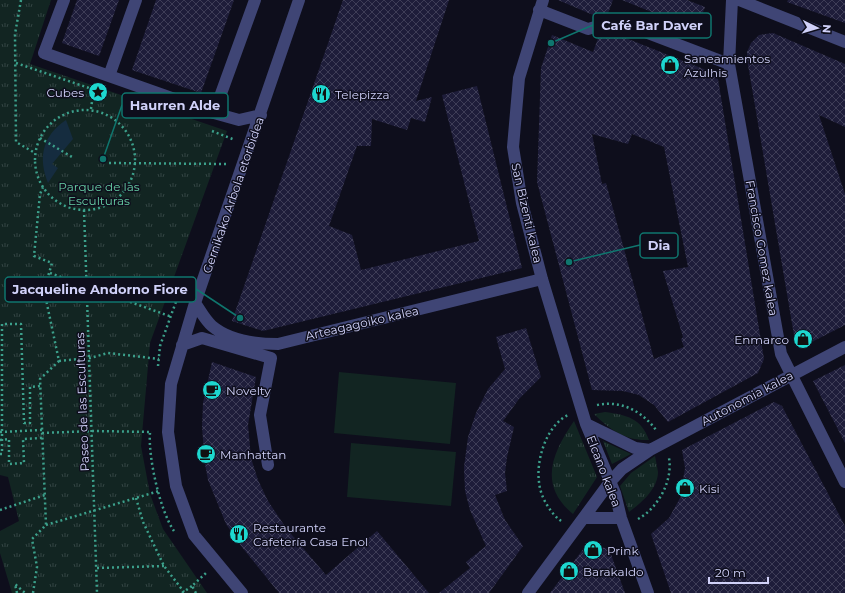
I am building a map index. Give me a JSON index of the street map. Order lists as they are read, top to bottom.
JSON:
{
  "streets": {
    "street": [
      "Gernikako Arbola etorbidea",
      "San Bizenti kalea",
      "Francisco Gomez kalea",
      "Arteagagoiko kalea",
      "Autonomia kalea",
      "Elcano kalea"
    ],
    "path": ["Paseo de las Esculturas"]
  },
  "crossings": [
    ["Gernikako Arbola etorbidea", "Arteagagoiko kalea"],
    ["San Bizenti kalea", "Arteagagoiko kalea"],
    ["San Bizenti kalea", "Elcano kalea"],
    ["Francisco Gomez kalea", "Autonomia kalea"],
    ["Autonomia kalea", "Elcano kalea"]
  ],
  "parks": ["Parque de las Esculturas"],
  "places": {
    "other": [
      "Café Bar Daver",
      "Haurren Alde",
      "Dia",
      "Jacqueline Andorno Fiore"
    ],
    "shop": [
      "Saneamientos Azulhis",
      "Enmarco",
      "Kisi",
      "Prink",
      "Barakaldo"
    ],
    "place": ["Cubes"],
    "restaurant": ["Telepizza", "Restaurante Cafetería Casa Enol"],
    "cafe": ["Novelty", "Manhattan"]
  },
  "scale_bar": "20 m",
  "north": "right"
}
